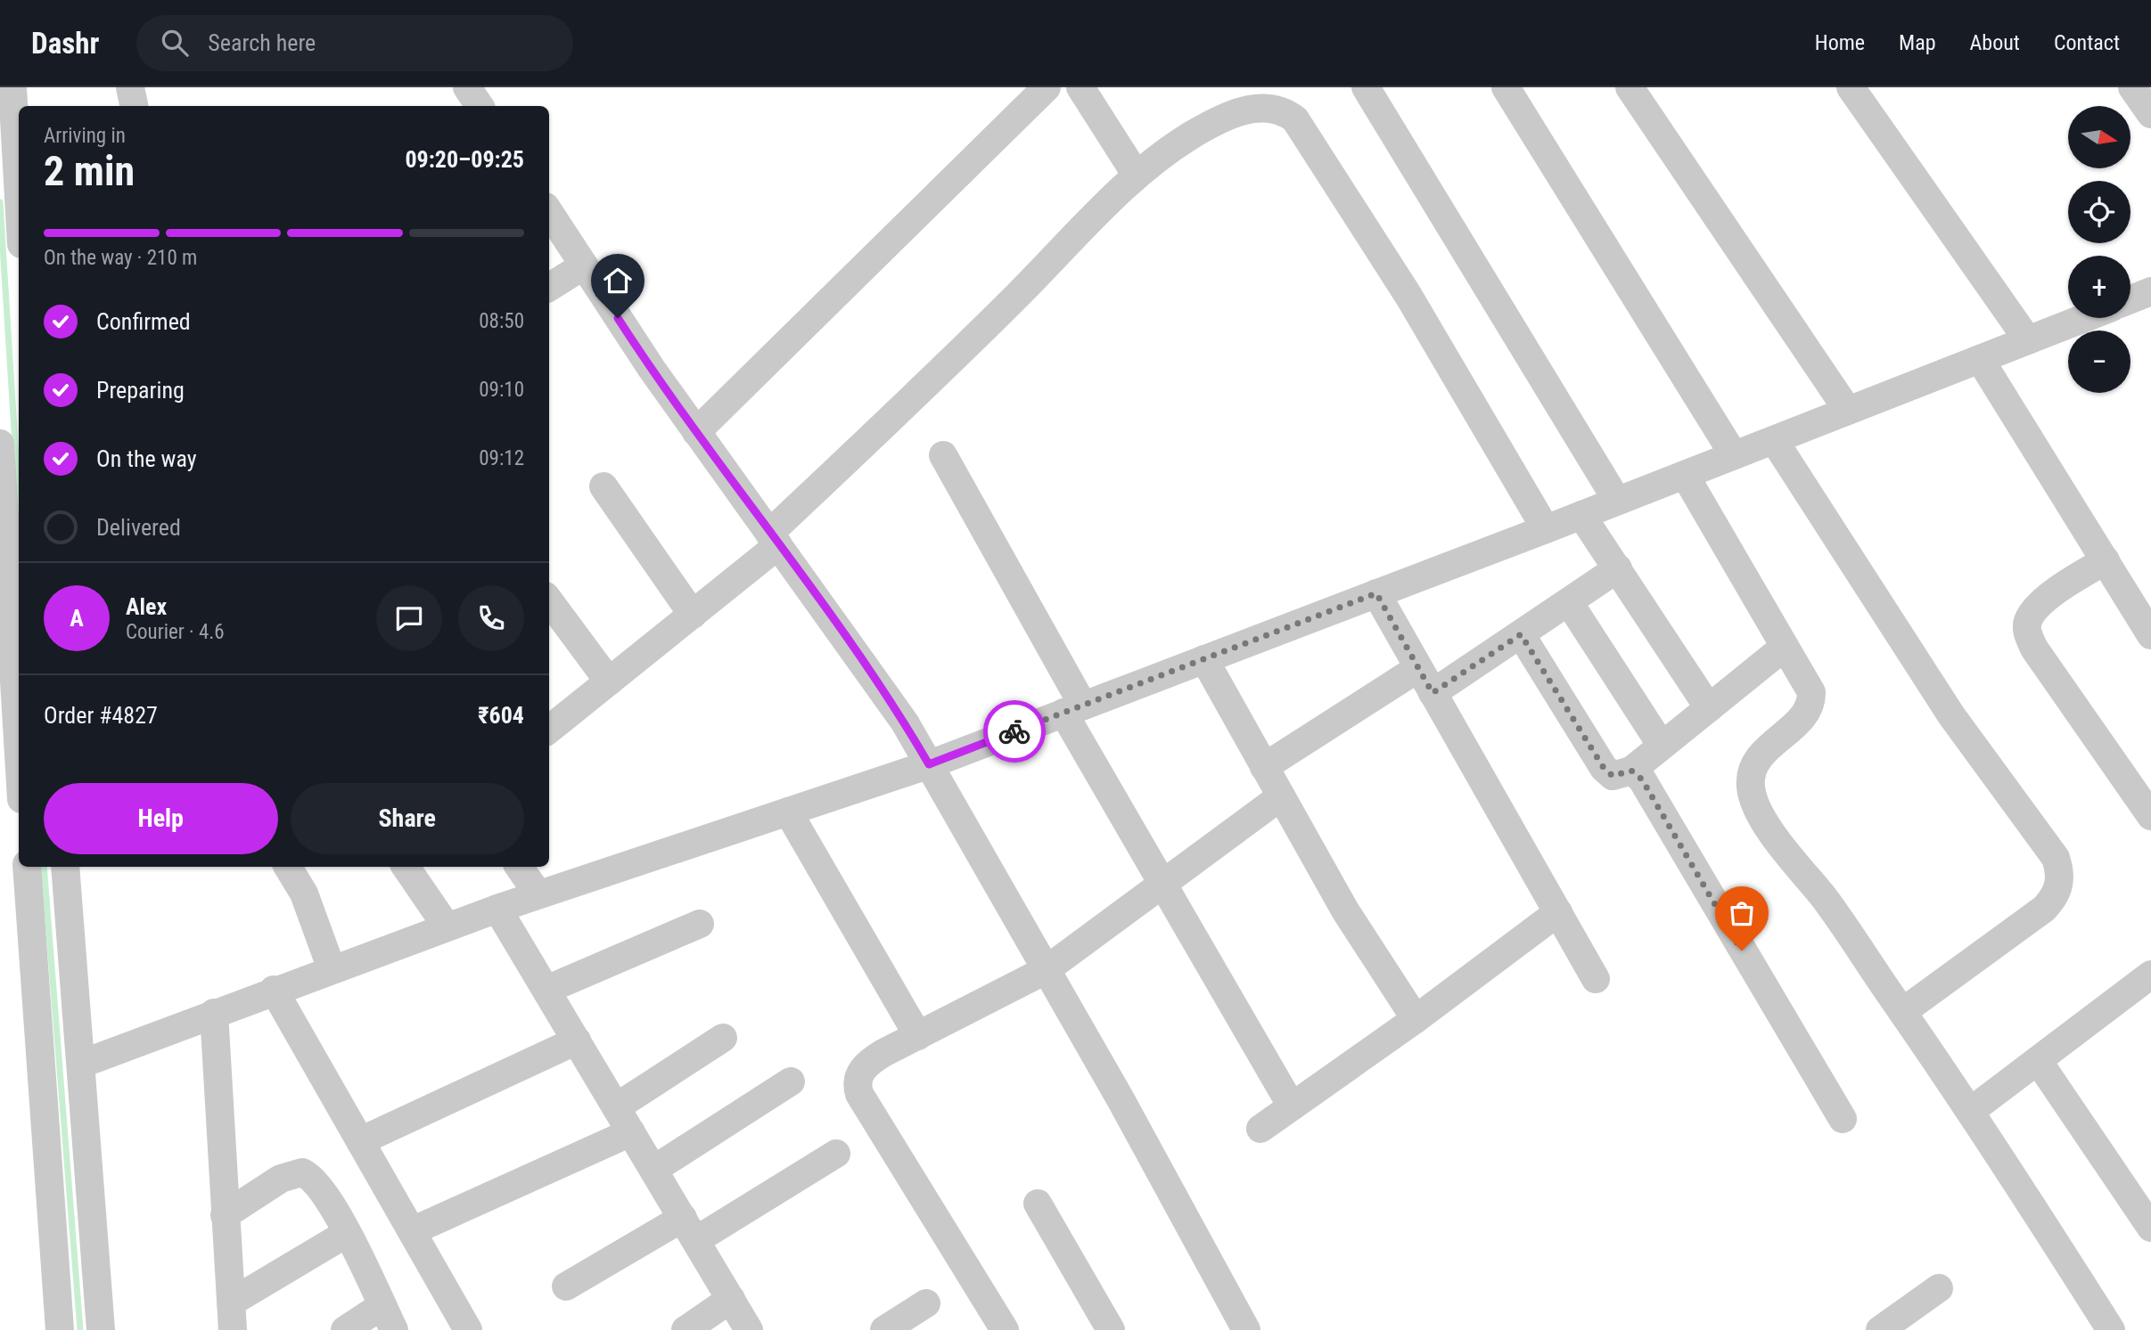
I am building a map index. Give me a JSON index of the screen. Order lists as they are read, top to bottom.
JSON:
{
  "north": "right",
  "page": {
    "header": "Dashr",
    "search": "Search here",
    "nav": [
      "Home",
      "Map",
      "About",
      "Contact"
    ],
    "map_buttons": ["+", "−"],
    "heading": ["2 min", "Arriving in", "09:20–09:25"],
    "panel": [
      "Alex",
      "Courier · 4.6",
      "Order #4827",
      "₹604"
    ],
    "bar": "On the way · 210 m",
    "list": [
      ["Confirmed", "08:50"],
      ["Preparing", "09:10"],
      ["On the way", "09:12"],
      "Delivered"
    ],
    "round": "A",
    "buttons": ["Help", "Share"]
  }
}
